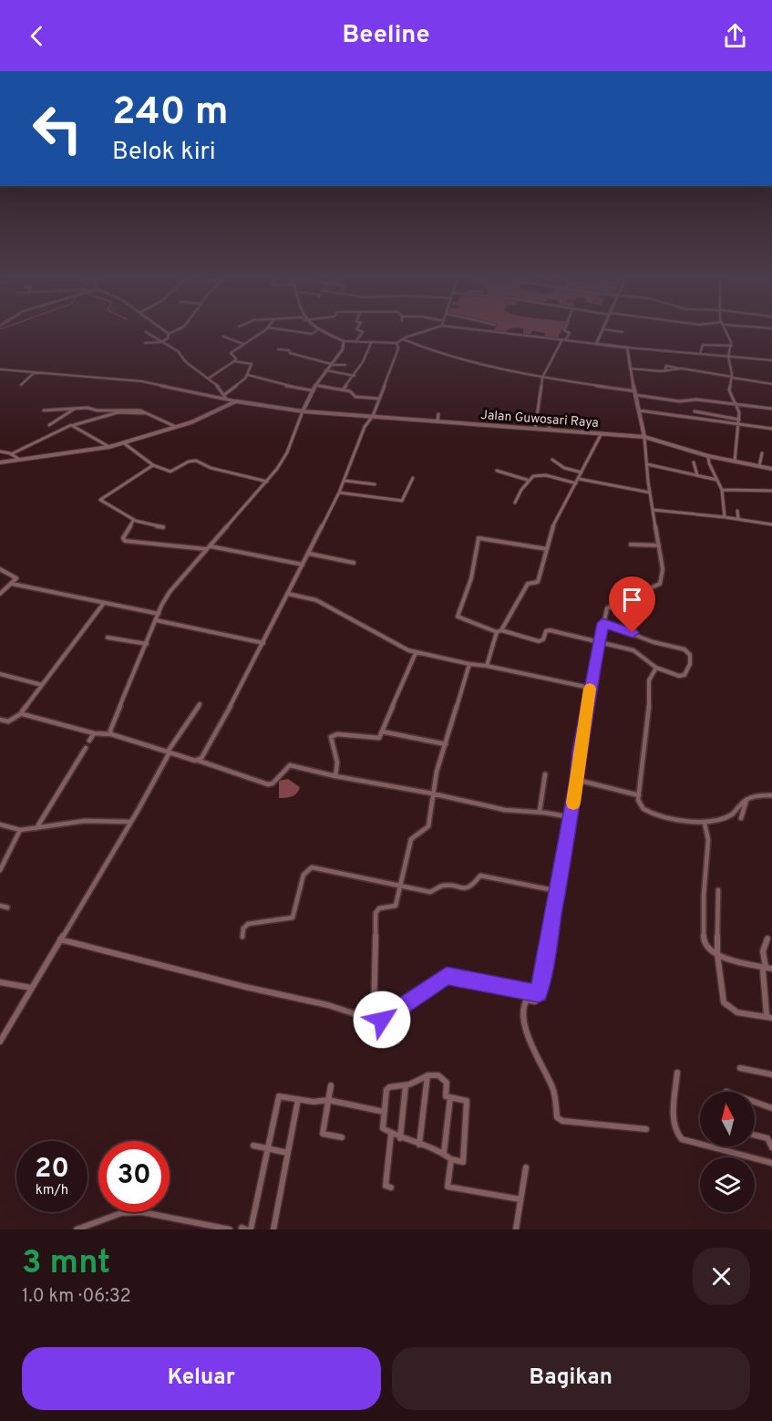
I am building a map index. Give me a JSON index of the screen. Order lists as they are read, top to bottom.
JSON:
{
  "streets": {
    "street": ["Jalan Guwosari Raya"]
  },
  "north": "top",
  "page": {
    "header": "Beeline",
    "turn": ["240 m", "Belok kiri"],
    "speed": "20 km/h",
    "limit": "30",
    "heading": ["3 mnt", "1.0 km · 06:32"],
    "buttons": ["Keluar", "Bagikan"]
  }
}
